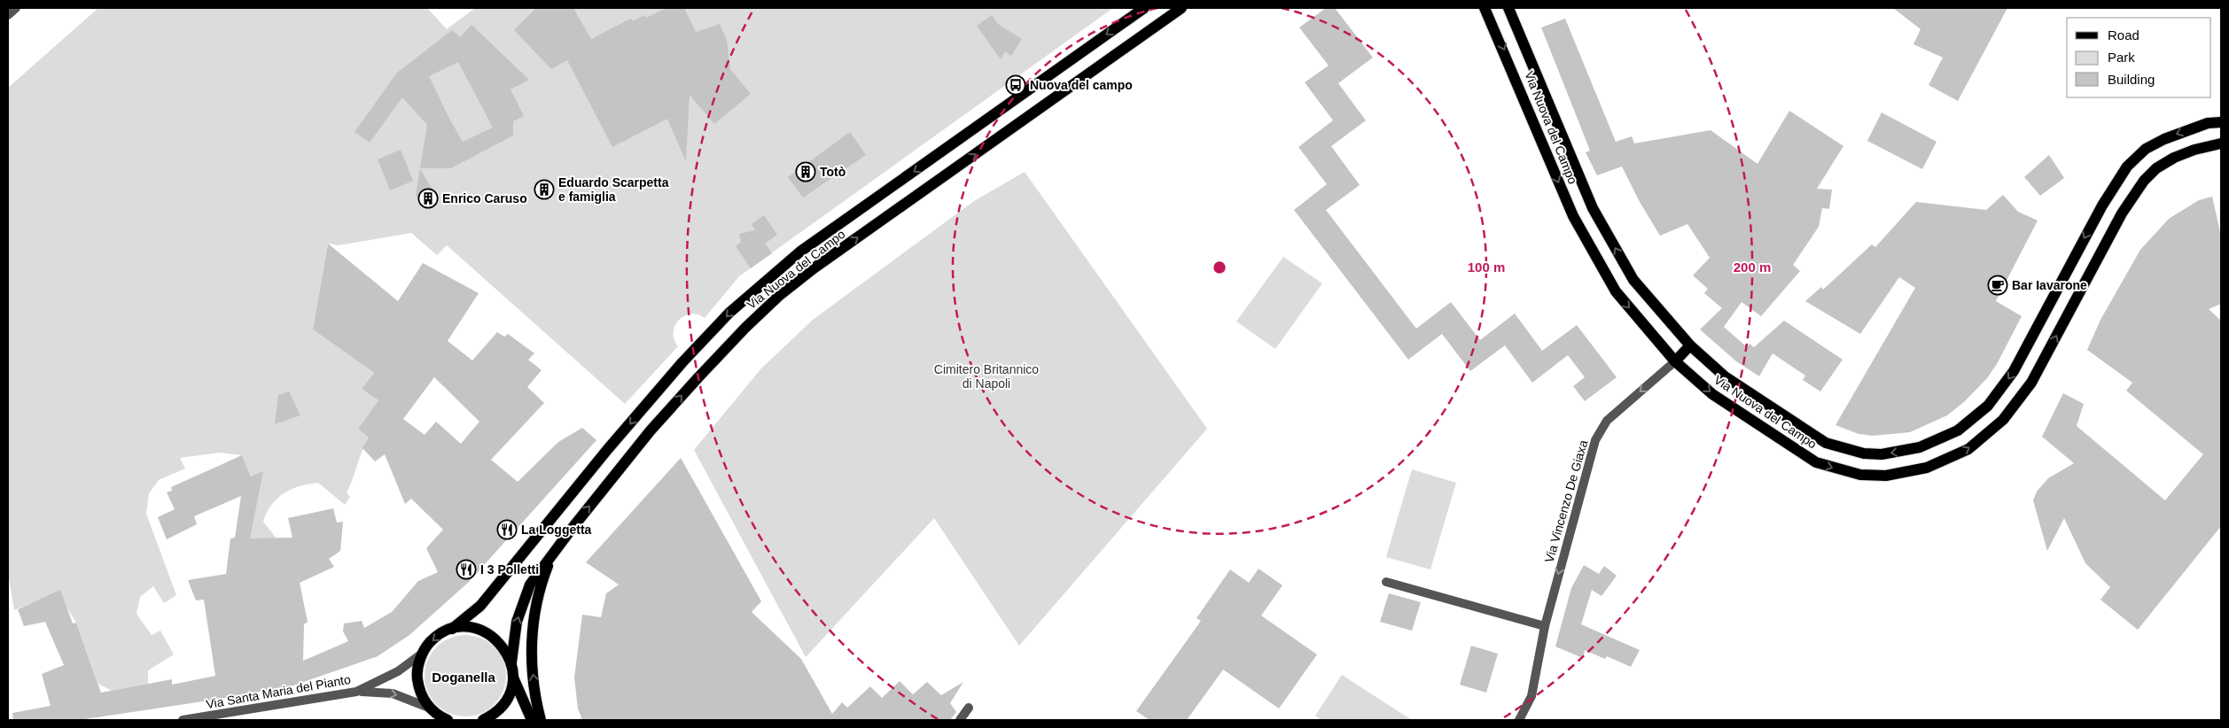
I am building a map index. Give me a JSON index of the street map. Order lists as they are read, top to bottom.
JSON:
{
  "streets": {
    "main road": ["Via Nuova del Campo"],
    "street": ["Via Vincenzo De Giaxa", "Via Santa Maria del Pianto"]
  },
  "crossings": [
    ["Via Nuova del Campo", "Via Vincenzo De Giaxa"],
    ["Via Nuova del Campo", "Via Santa Maria del Pianto"]
  ],
  "one_way": ["Via Vincenzo De Giaxa"],
  "districts": ["Doganella"],
  "parks": ["Cimitero Britannico di Napoli"],
  "places": {
    "bus stop": ["Nuova del campo"],
    "building": ["Totò", "Eduardo Scarpetta e famiglia", "Enrico Caruso"],
    "cafe": ["Bar Iavarone"],
    "restaurant": ["La Loggetta", "I 3 Polletti"]
  },
  "legend": ["Road", "Park", "Building"],
  "rings": ["100 m", "200 m"]
}
